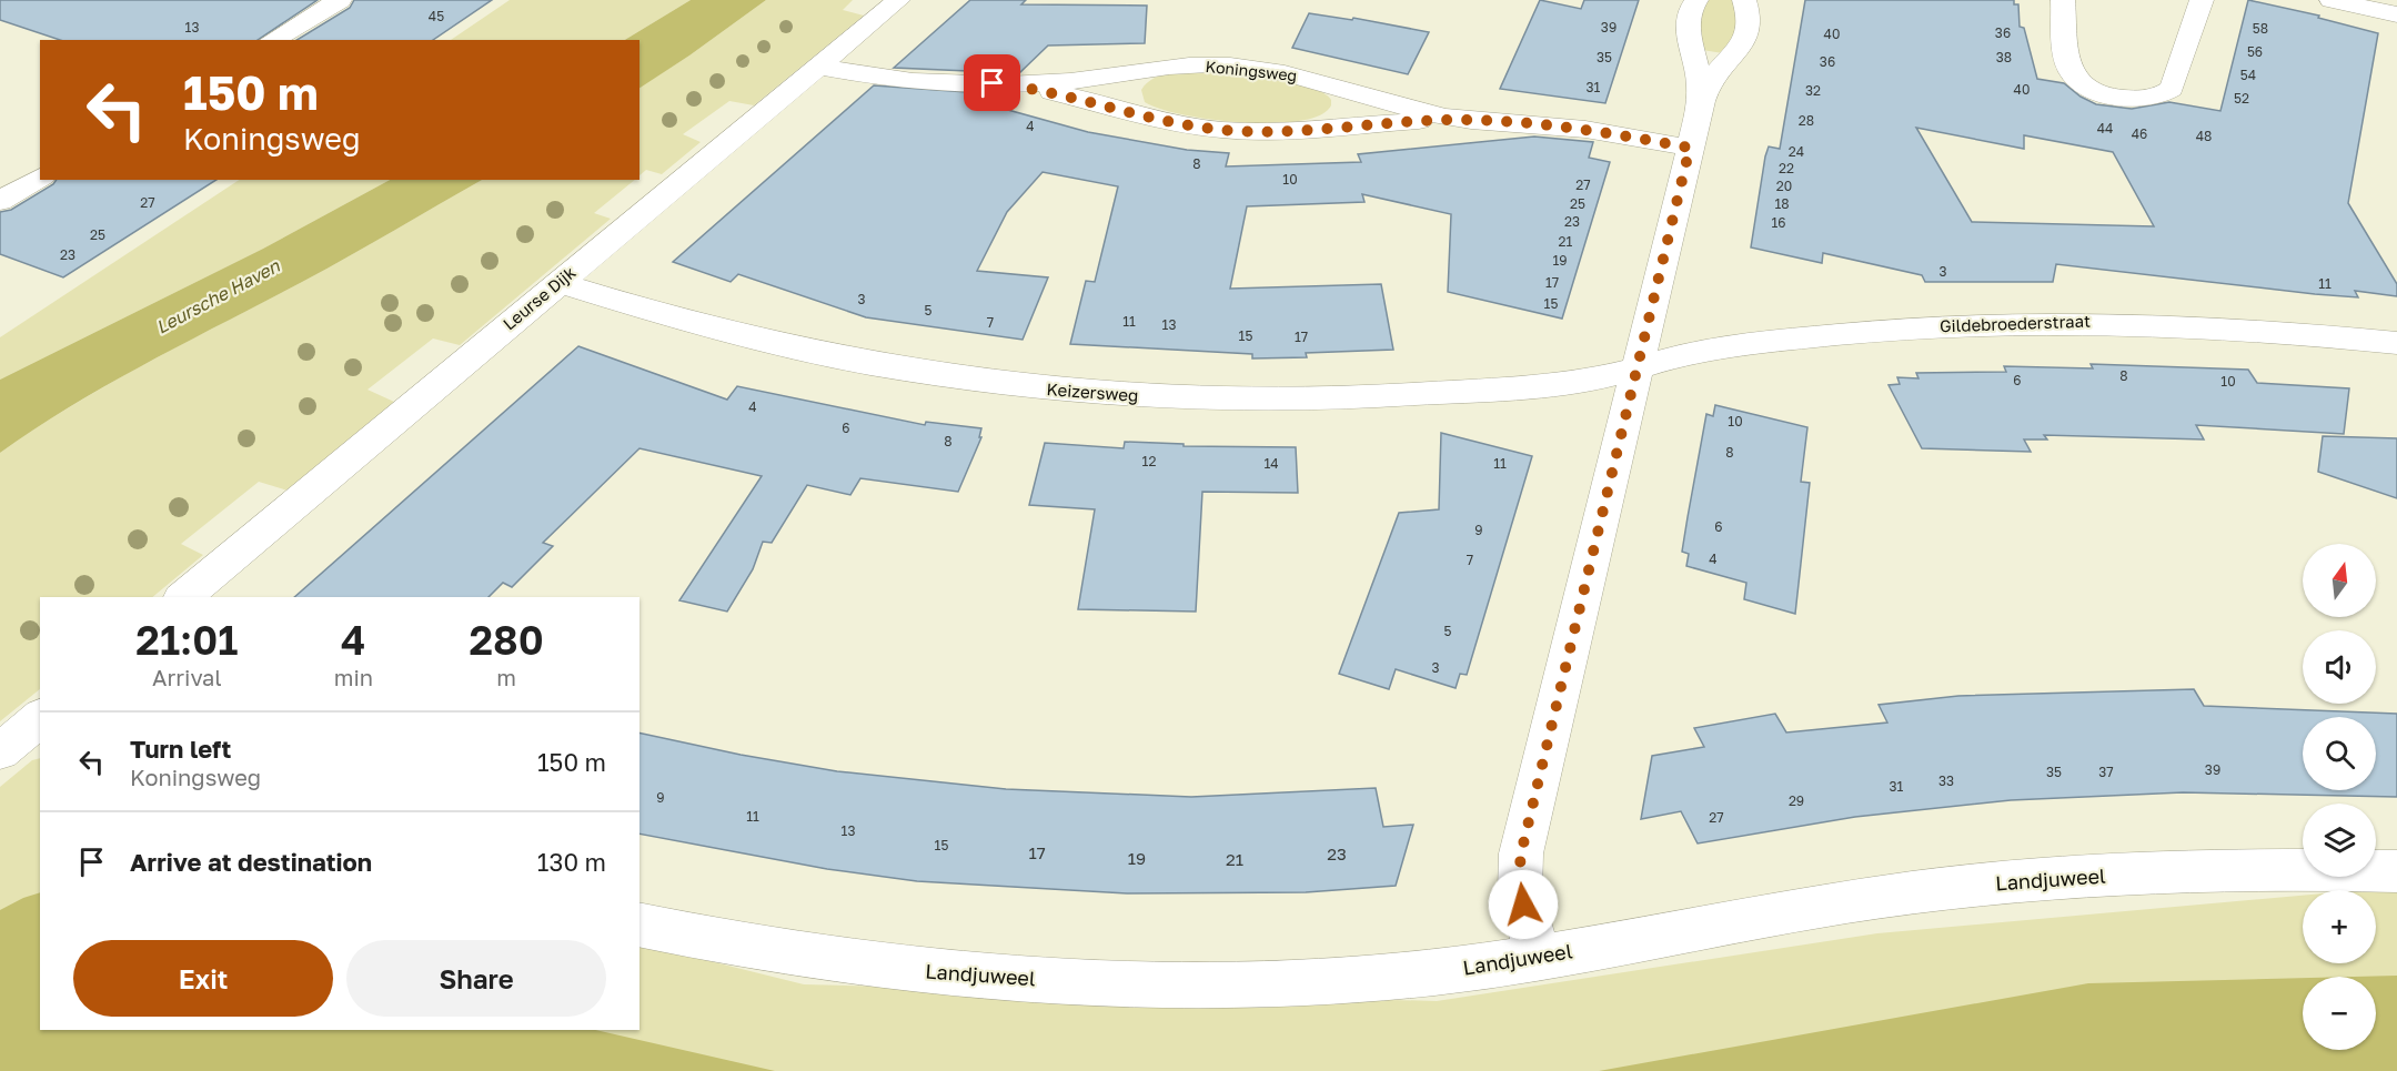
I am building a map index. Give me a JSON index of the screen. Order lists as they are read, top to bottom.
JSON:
{
  "streets": {
    "street": [
      "Koningsweg",
      "Leurse Dijk",
      "Gildebroederstraat",
      "Keizersweg",
      "Landjuweel"
    ]
  },
  "crossings": [
    ["Koningsweg", "Leurse Dijk"],
    ["Leurse Dijk", "Keizersweg"],
    ["Gildebroederstraat", "Keizersweg"]
  ],
  "water": ["Leursche Haven"],
  "house_numbers": [
    "45",
    "13",
    "39",
    "58",
    "36",
    "40",
    "56",
    "35",
    "38",
    "36",
    "54",
    "31",
    "40",
    "32",
    "52",
    "28",
    "4",
    "44",
    "46",
    "48",
    "24",
    "8",
    "22",
    "10",
    "27",
    "20",
    "27",
    "25",
    "18",
    "23",
    "16",
    "25",
    "21",
    "23",
    "19",
    "3",
    "17",
    "11",
    "3",
    "15",
    "5",
    "11",
    "7",
    "13",
    "15",
    "17",
    "8",
    "6",
    "10",
    "4",
    "10",
    "6",
    "8",
    "8",
    "12",
    "14",
    "11",
    "6",
    "9",
    "4",
    "7",
    "5",
    "3",
    "39",
    "35",
    "37",
    "33",
    "31",
    "9",
    "29",
    "11",
    "27",
    "13",
    "15",
    "17",
    "23",
    "19",
    "21"
  ],
  "north": "top",
  "page": {
    "turn": ["150 m", "Koningsweg"],
    "map_buttons": ["+", "−"],
    "eta": [
      "21:01",
      "Arrival",
      "4",
      "min",
      "280",
      "m"
    ],
    "list": [
      {
        "name": "Turn left",
        "note": "Koningsweg",
        "value": "150 m"
      },
      {
        "name": "Arrive at destination",
        "value": "130 m"
      }
    ],
    "buttons": ["Exit", "Share"]
  }
}
